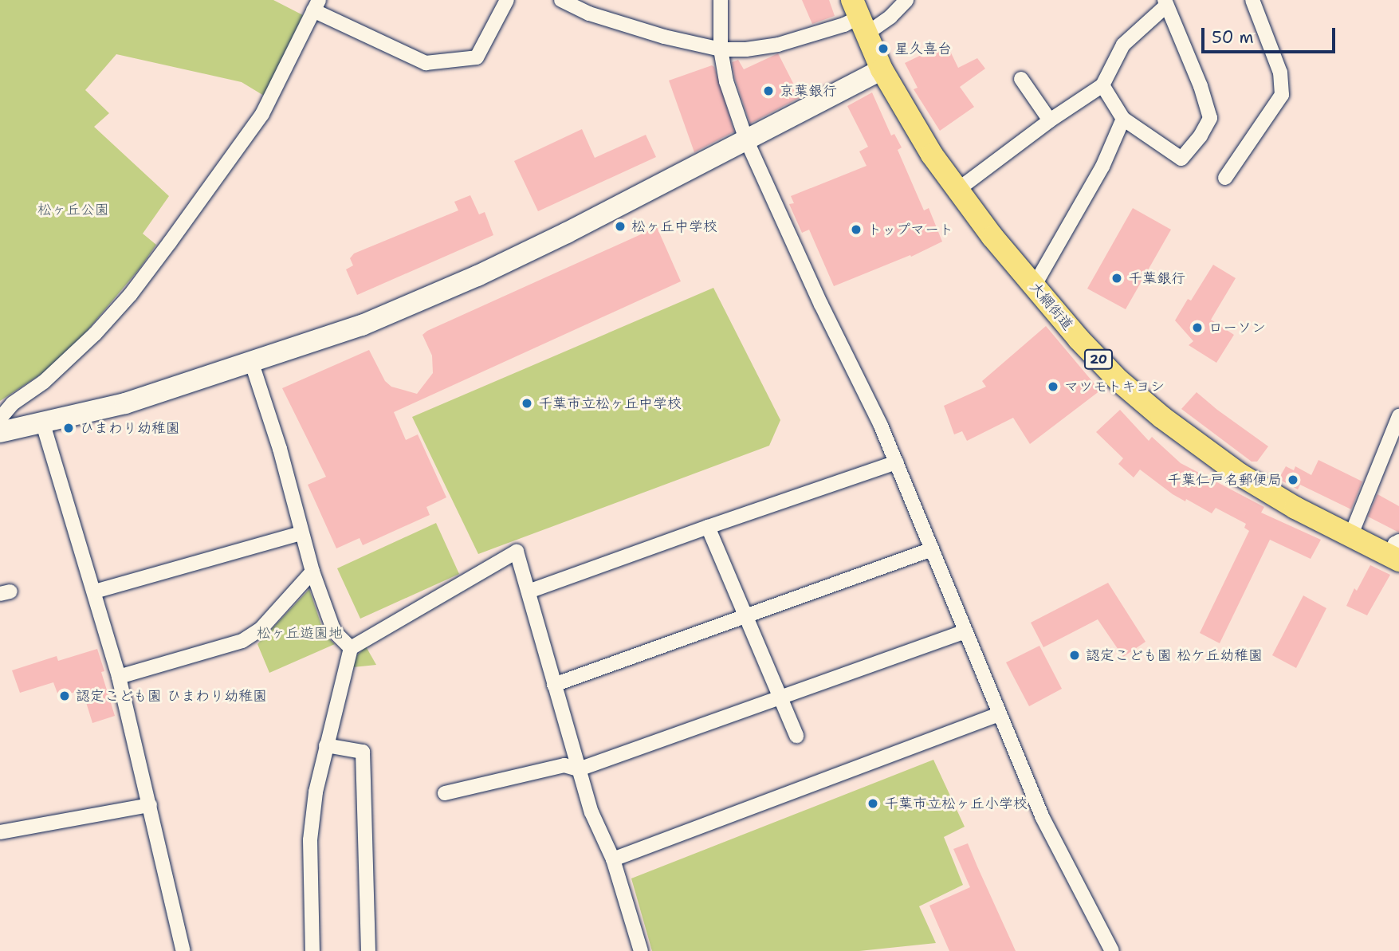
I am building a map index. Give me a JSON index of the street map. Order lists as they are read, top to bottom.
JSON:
{
  "streets": {
    "main road": ["大網街道", "20"]
  },
  "parks": ["松ヶ丘公園", "松ヶ丘遊園地"],
  "places": [
    "星久喜台",
    "京葉銀行",
    "松ヶ丘中学校",
    "トップマート",
    "千葉銀行",
    "ローソン",
    "マツモトキヨシ",
    "千葉市立松ヶ丘中学校",
    "ひまわり幼稚園",
    "千葉仁戸名郵便局",
    "認定こども園 松ケ丘幼稚園",
    "認定こども園 ひまわり幼稚園",
    "千葉市立松ヶ丘小学校"
  ],
  "scale_bar": "50 m"
}
